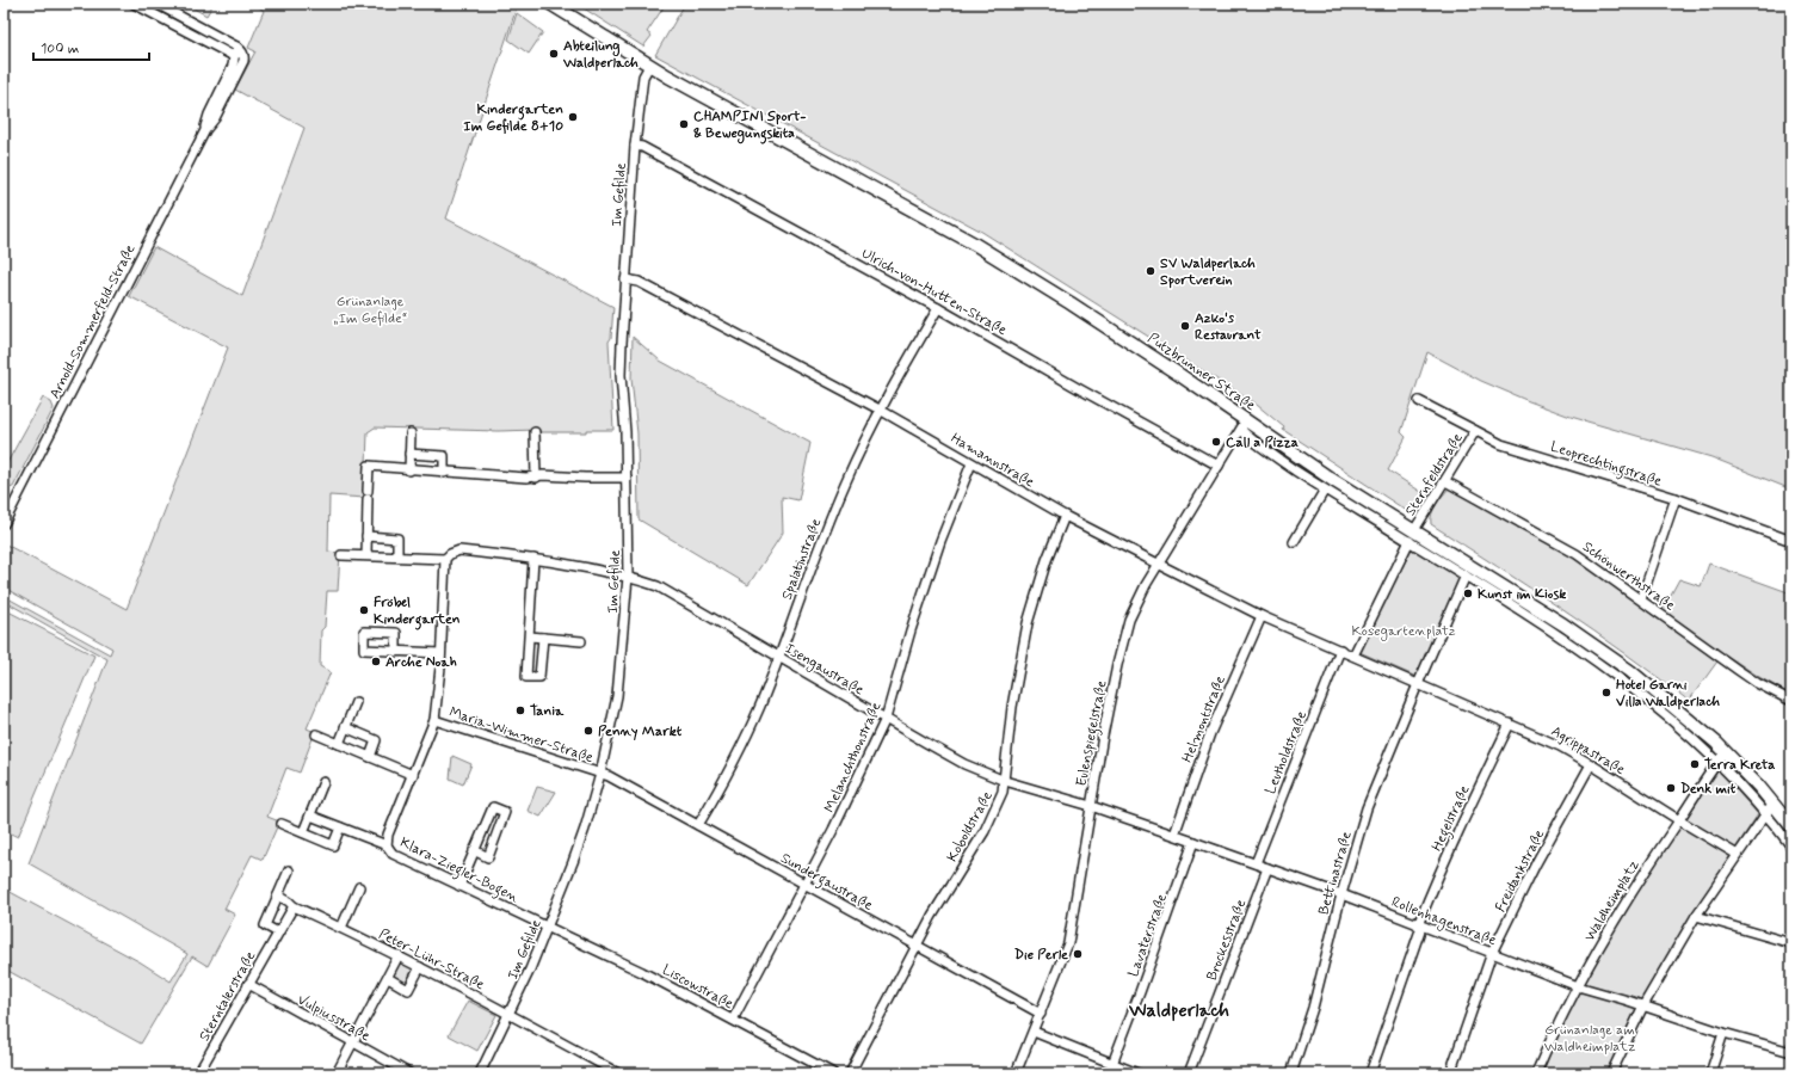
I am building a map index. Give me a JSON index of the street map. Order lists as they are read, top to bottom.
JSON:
{
  "streets": {
    "main road": ["Putzbrunner Straße"],
    "street": [
      "Im Gefilde",
      "Ulrich-von-Hutten-Straße",
      "Arnold-Sommerfeld-Straße",
      "Hamannstraße",
      "Leoprechtingstraße",
      "Sternfeldstraße",
      "Spalatinstraße",
      "Schönwerthstraße",
      "Isengaustraße",
      "Helmontstraße",
      "Eulenspiegelstraße",
      "Maria-Wimmer-Straße",
      "Agrippastraße",
      "Leutholdstraße",
      "Melanchthonstraße",
      "Hegelstraße",
      "Koboldstraße",
      "Klara-Ziegler-Bogen",
      "Freidankstraße",
      "Bettinastraße",
      "Sundergaustraße",
      "Waldheimplatz",
      "Rollenhagenstraße",
      "Lavaterstraße",
      "Brockesstraße",
      "Peter-Lühr-Straße",
      "Liscowstraße",
      "Sterntalerstraße",
      "Vulpiusstraße"
    ]
  },
  "crossings": [
    ["Im Gefilde", "Ulrich-von-Hutten-Straße"],
    ["Im Gefilde", "Putzbrunner Straße"],
    ["Im Gefilde", "Hamannstraße"],
    ["Im Gefilde", "Isengaustraße"],
    ["Im Gefilde", "Maria-Wimmer-Straße"],
    ["Im Gefilde", "Klara-Ziegler-Bogen"],
    ["Im Gefilde", "Sundergaustraße"],
    ["Im Gefilde", "Peter-Lühr-Straße"],
    ["Im Gefilde", "Liscowstraße"],
    ["Ulrich-von-Hutten-Straße", "Spalatinstraße"],
    ["Ulrich-von-Hutten-Straße", "Eulenspiegelstraße"],
    ["Putzbrunner Straße", "Sternfeldstraße"],
    ["Putzbrunner Straße", "Eulenspiegelstraße"],
    ["Putzbrunner Straße", "Waldheimplatz"],
    ["Hamannstraße", "Spalatinstraße"],
    ["Hamannstraße", "Helmontstraße"],
    ["Hamannstraße", "Eulenspiegelstraße"],
    ["Hamannstraße", "Leutholdstraße"],
    ["Hamannstraße", "Melanchthonstraße"],
    ["Hamannstraße", "Koboldstraße"],
    ["Leoprechtingstraße", "Sternfeldstraße"],
    ["Sternfeldstraße", "Schönwerthstraße"],
    ["Spalatinstraße", "Isengaustraße"],
    ["Spalatinstraße", "Sundergaustraße"],
    ["Isengaustraße", "Eulenspiegelstraße"],
    ["Isengaustraße", "Melanchthonstraße"],
    ["Isengaustraße", "Koboldstraße"],
    ["Isengaustraße", "Rollenhagenstraße"],
    ["Helmontstraße", "Rollenhagenstraße"],
    ["Eulenspiegelstraße", "Sundergaustraße"],
    ["Eulenspiegelstraße", "Rollenhagenstraße"],
    ["Maria-Wimmer-Straße", "Klara-Ziegler-Bogen"],
    ["Maria-Wimmer-Straße", "Sundergaustraße"],
    ["Agrippastraße", "Hegelstraße"],
    ["Agrippastraße", "Freidankstraße"],
    ["Agrippastraße", "Bettinastraße"],
    ["Agrippastraße", "Waldheimplatz"],
    ["Leutholdstraße", "Rollenhagenstraße"],
    ["Melanchthonstraße", "Sundergaustraße"],
    ["Melanchthonstraße", "Liscowstraße"],
    ["Hegelstraße", "Rollenhagenstraße"],
    ["Koboldstraße", "Sundergaustraße"],
    ["Klara-Ziegler-Bogen", "Liscowstraße"],
    ["Freidankstraße", "Rollenhagenstraße"],
    ["Bettinastraße", "Rollenhagenstraße"],
    ["Waldheimplatz", "Rollenhagenstraße"],
    ["Rollenhagenstraße", "Lavaterstraße"],
    ["Rollenhagenstraße", "Brockesstraße"],
    ["Peter-Lühr-Straße", "Sterntalerstraße"],
    ["Sterntalerstraße", "Vulpiusstraße"]
  ],
  "districts": ["Waldperlach"],
  "parks": ["Grünanlage „Im Gefilde“", "Kosegartenplatz", "Grünanlage am Waldheimplatz"],
  "places": [
    "Abteilung Waldperlach",
    "Kindergarten Im Gefilde 8+10",
    "CHAMPINI Sport- & Bewegungskita",
    "SV Waldperlach Sportverein",
    "Azko's Restaurant",
    "Call a Pizza",
    "Kunst im Kiosk",
    "Fröbel Kindergarten",
    "Arche Noah",
    "Hotel Garni Villa Waldperlach",
    "Tania",
    "Penny Markt",
    "Terra Kreta",
    "Denk mit",
    "Die Perle"
  ],
  "scale_bar": "100 m"
}
